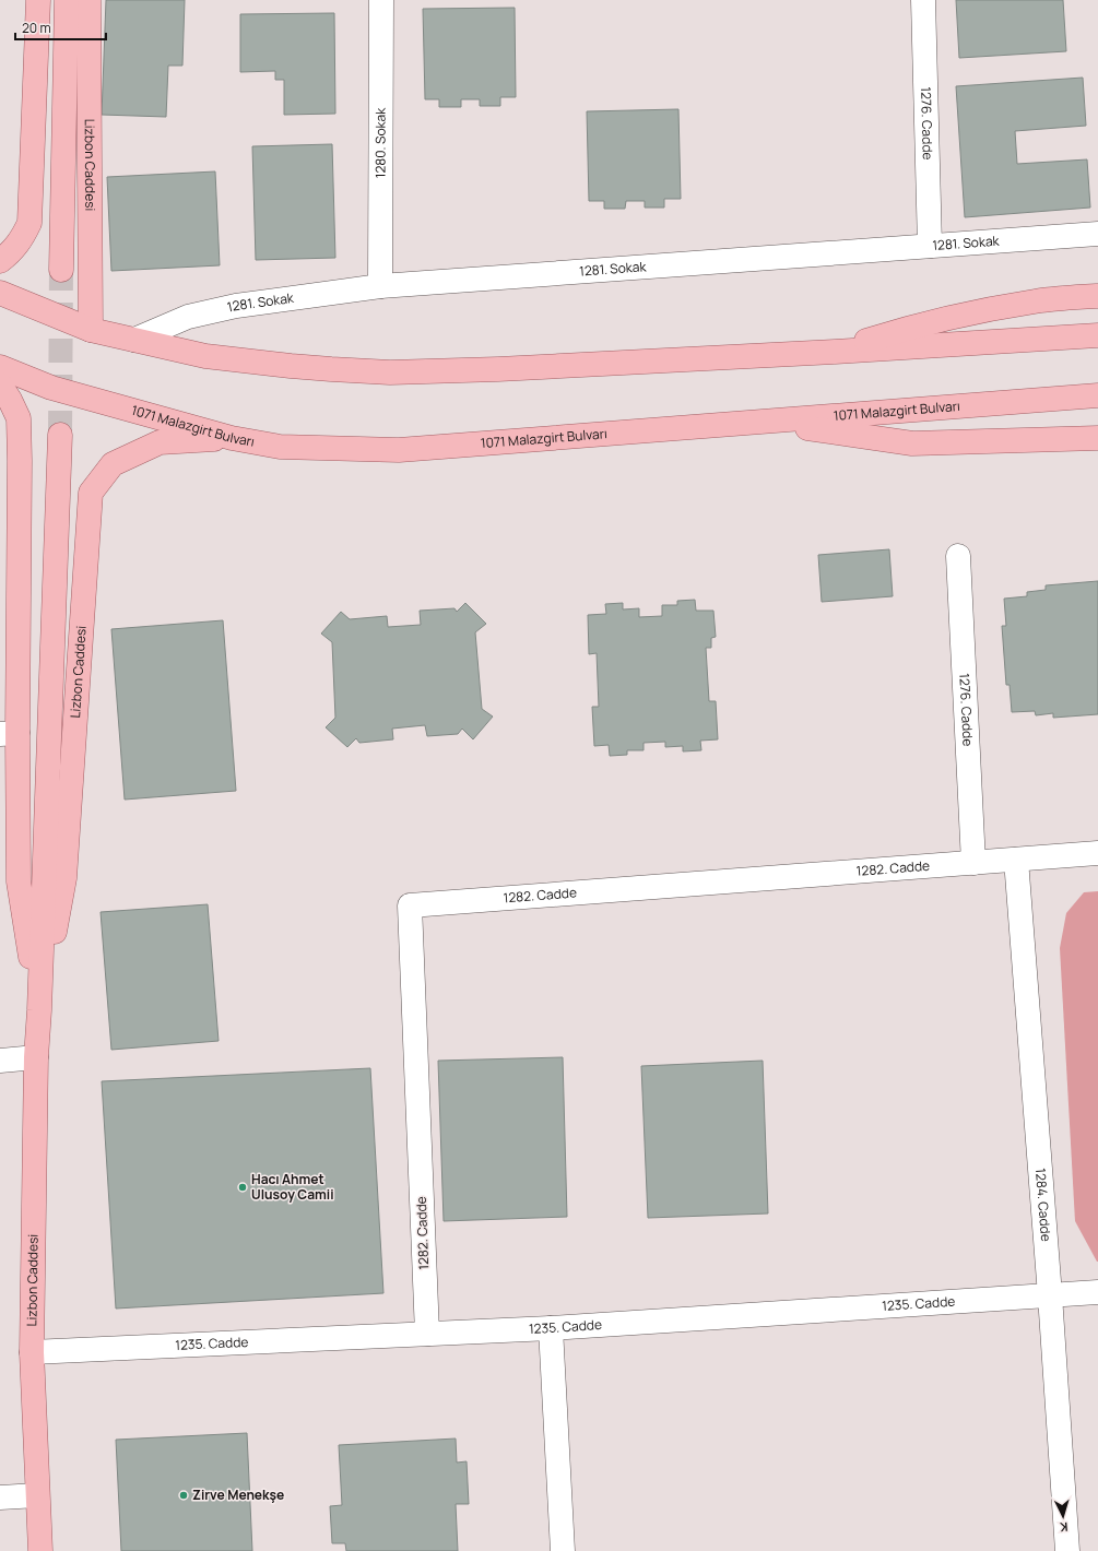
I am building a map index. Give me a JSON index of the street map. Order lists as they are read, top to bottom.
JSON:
{
  "streets": {
    "main road": ["Lizbon Caddesi", "1071 Malazgirt Bulvarı"],
    "street": [
      "1276. Cadde",
      "1280. Sokak",
      "1281. Sokak",
      "1282. Cadde",
      "1284. Cadde",
      "1235. Cadde"
    ]
  },
  "crossings": [
    ["1276. Cadde", "1281. Sokak"],
    ["1276. Cadde", "1282. Cadde"],
    ["1280. Sokak", "1281. Sokak"],
    ["Lizbon Caddesi", "1071 Malazgirt Bulvarı"],
    ["Lizbon Caddesi", "1235. Cadde"],
    ["1282. Cadde", "1284. Cadde"],
    ["1282. Cadde", "1235. Cadde"],
    ["1284. Cadde", "1235. Cadde"]
  ],
  "places": ["Hacı Ahmet Ulusoy Camii", "Zirve Menekşe"],
  "scale_bar": "20 m",
  "north": "bottom"
}
